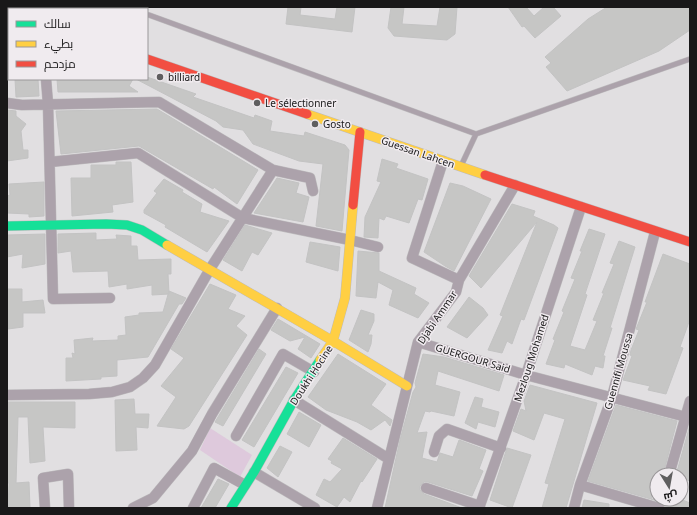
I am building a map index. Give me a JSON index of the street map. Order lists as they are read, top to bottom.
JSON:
{
  "streets": {
    "street": [
      "Guessan Lahcen",
      "Djabi Ammar",
      "GUERGOUR Said",
      "Mezloug Mohamed",
      "Guennifi Moussa",
      "Doukhi Hocine"
    ]
  },
  "crossings": [
    ["Guessan Lahcen", "Djabi Ammar"],
    ["Guessan Lahcen", "Mezloug Mohamed"],
    ["Guessan Lahcen", "Guennifi Moussa"],
    ["Guessan Lahcen", "Doukhi Hocine"],
    ["Djabi Ammar", "GUERGOUR Said"],
    ["GUERGOUR Said", "Mezloug Mohamed"],
    ["GUERGOUR Said", "Guennifi Moussa"]
  ],
  "places": ["billiard", "Le sélectionner", "Gosto"],
  "legend": ["سالك", "بطيء", "مزدحم"],
  "north": "bottom"
}
